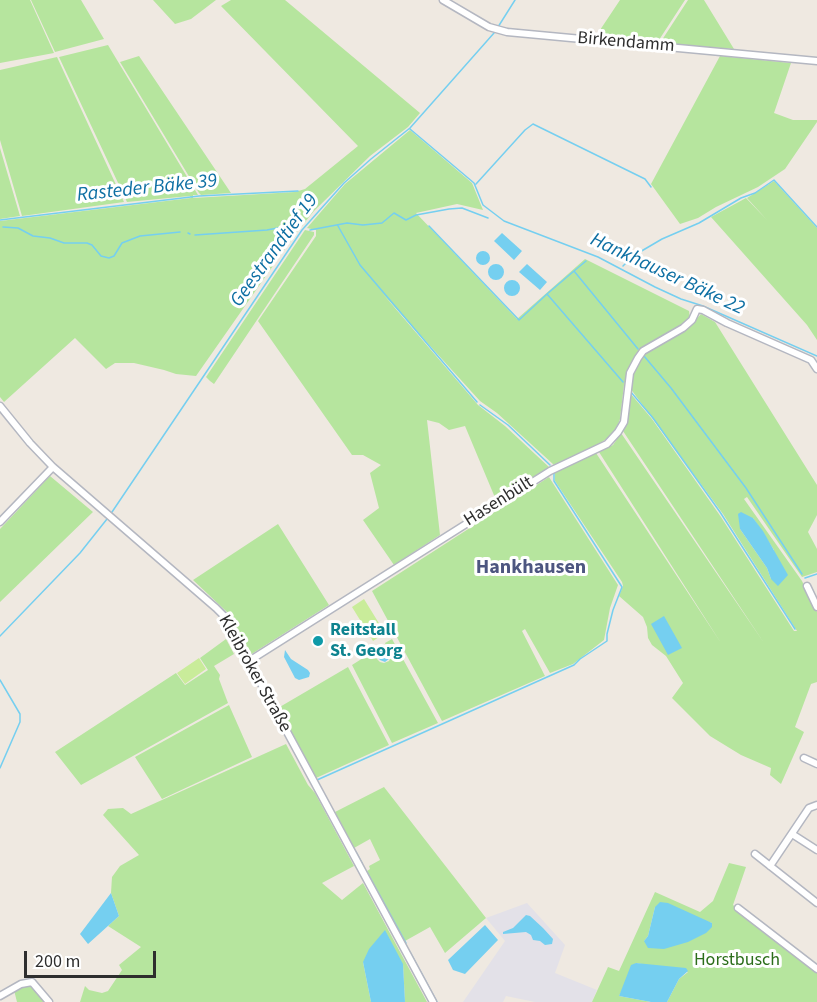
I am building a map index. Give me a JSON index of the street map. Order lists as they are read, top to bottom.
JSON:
{
  "streets": {
    "street": ["Birkendamm", "Hasenbült", "Kleibroker Straße"]
  },
  "crossings": [
    ["Hasenbült", "Kleibroker Straße"]
  ],
  "districts": ["Hankhausen"],
  "water": ["Rasteder Bäke 39", "Geestrandtief 19", "Hankhauser Bäke 22"],
  "parks": ["Horstbusch"],
  "places": ["Reitstall St. Georg"],
  "scale_bar": "200 m"
}
